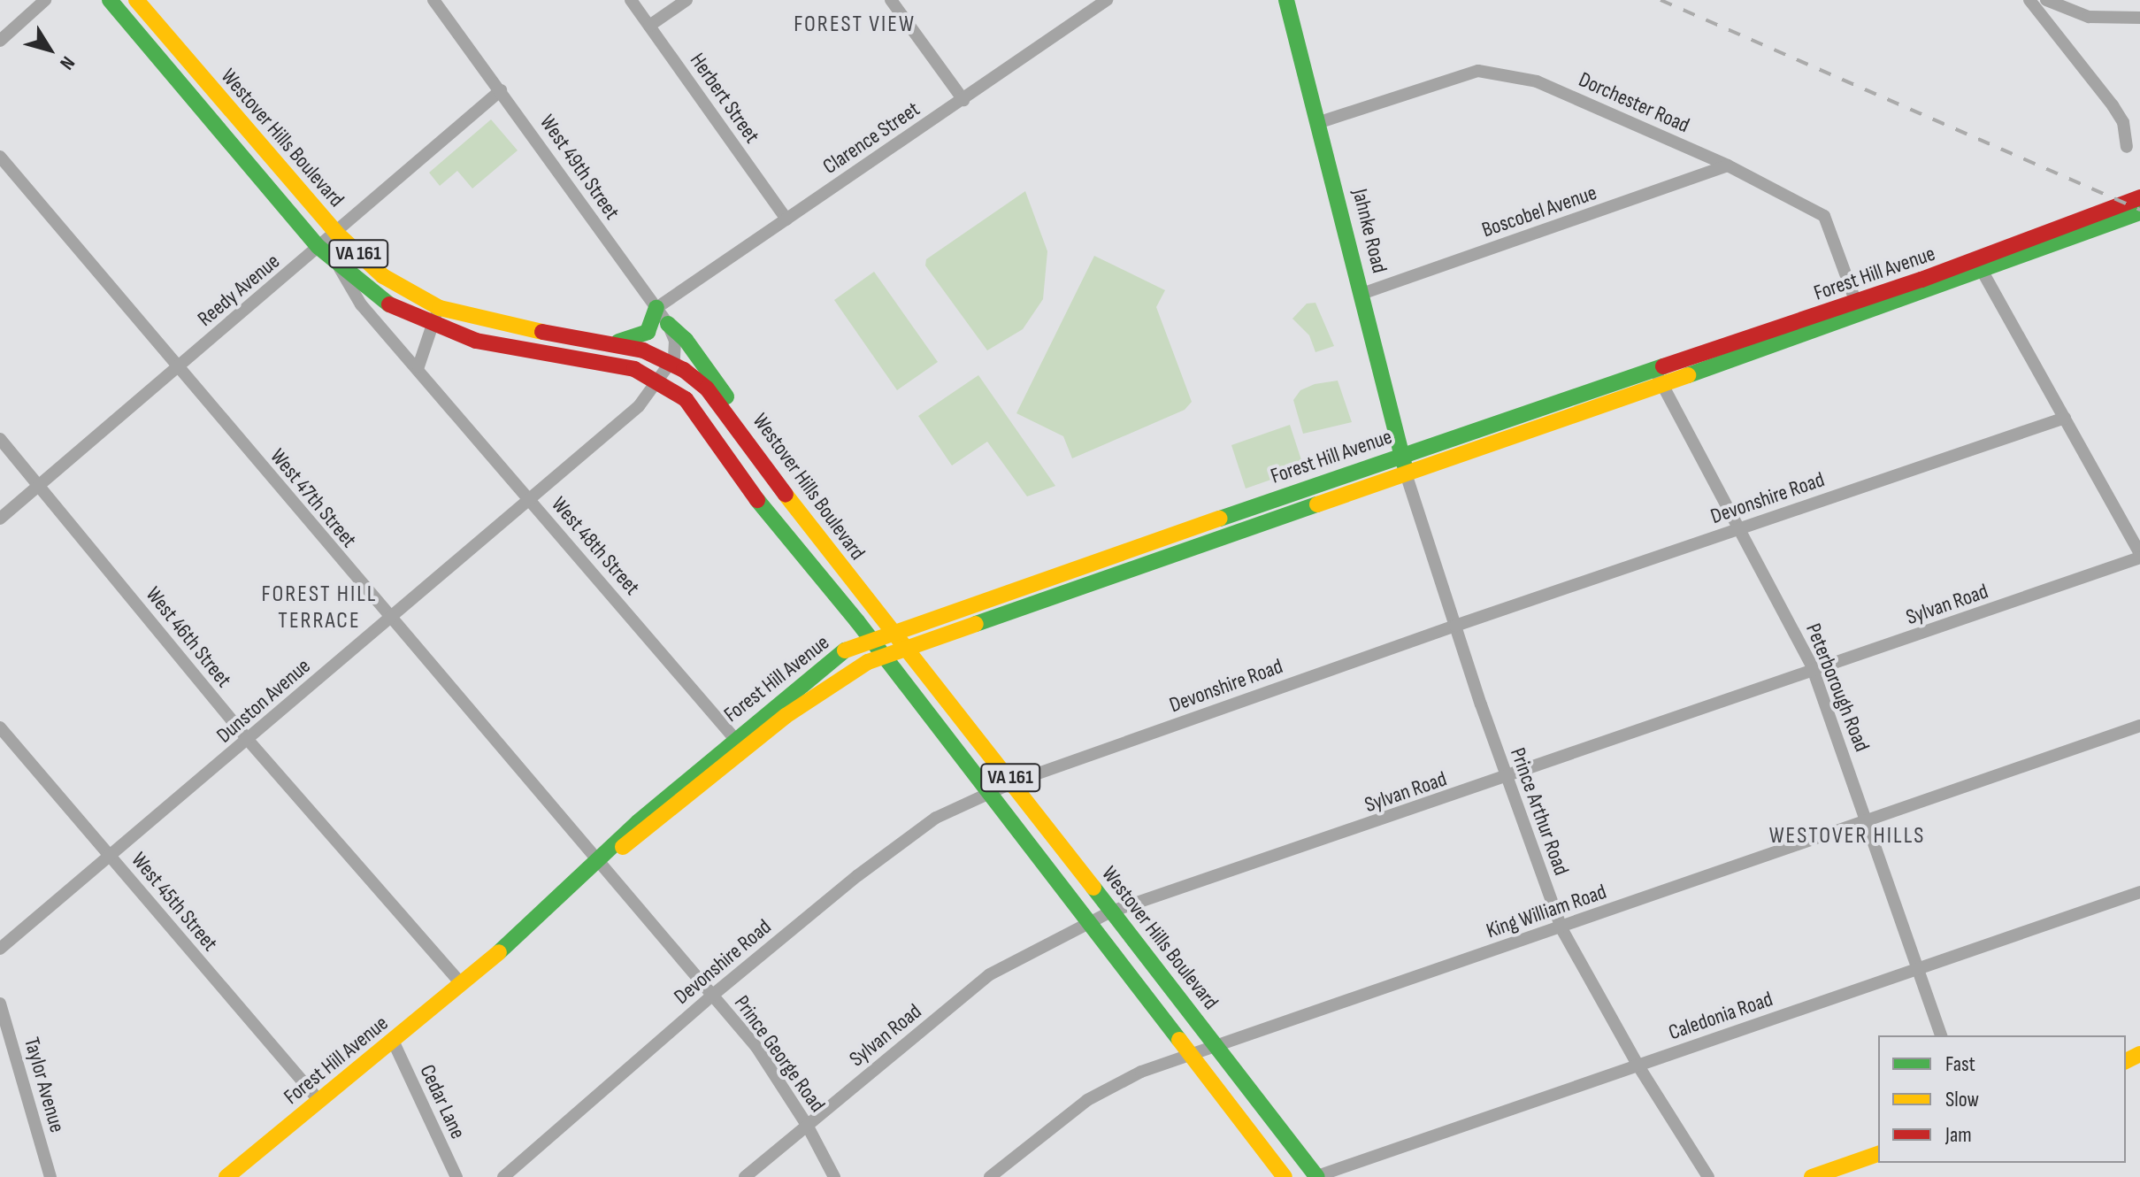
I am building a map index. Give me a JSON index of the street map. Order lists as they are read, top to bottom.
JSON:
{
  "streets": {
    "main road": [
      "Westover Hills Boulevard",
      "Jahnke Road",
      "VA 161",
      "Forest Hill Avenue"
    ],
    "street": [
      "Herbert Street",
      "Dorchester Road",
      "Clarence Street",
      "West 49th Street",
      "Boscobel Avenue",
      "Reedy Avenue",
      "West 47th Street",
      "Devonshire Road",
      "West 48th Street",
      "Sylvan Road",
      "West 46th Street",
      "Peterborough Road",
      "Dunston Avenue",
      "Prince Arthur Road",
      "West 45th Street",
      "King William Road",
      "Caledonia Road",
      "Prince George Road",
      "Taylor Avenue",
      "Cedar Lane"
    ]
  },
  "crossings": [
    ["Herbert Street", "Clarence Street"],
    ["Dorchester Road", "Boscobel Avenue"],
    ["Dorchester Road", "Jahnke Road"],
    ["Dorchester Road", "Forest Hill Avenue"],
    ["Westover Hills Boulevard", "West 49th Street"],
    ["Westover Hills Boulevard", "Forest Hill Avenue"],
    ["Westover Hills Boulevard", "Reedy Avenue"],
    ["Westover Hills Boulevard", "Devonshire Road"],
    ["Westover Hills Boulevard", "West 48th Street"],
    ["Westover Hills Boulevard", "Sylvan Road"],
    ["Westover Hills Boulevard", "Dunston Avenue"],
    ["Westover Hills Boulevard", "King William Road"],
    ["Westover Hills Boulevard", "Caledonia Road"],
    ["Clarence Street", "West 49th Street"],
    ["West 49th Street", "Reedy Avenue"],
    ["West 49th Street", "Dunston Avenue"],
    ["Boscobel Avenue", "Jahnke Road"],
    ["Jahnke Road", "Forest Hill Avenue"],
    ["Jahnke Road", "Prince Arthur Road"],
    ["Forest Hill Avenue", "West 47th Street"],
    ["Forest Hill Avenue", "West 48th Street"],
    ["Forest Hill Avenue", "West 46th Street"],
    ["Forest Hill Avenue", "Peterborough Road"],
    ["Forest Hill Avenue", "Prince Arthur Road"],
    ["Forest Hill Avenue", "West 45th Street"],
    ["Forest Hill Avenue", "Prince George Road"],
    ["Forest Hill Avenue", "Cedar Lane"],
    ["Reedy Avenue", "West 47th Street"],
    ["Reedy Avenue", "West 46th Street"],
    ["West 47th Street", "Dunston Avenue"],
    ["West 47th Street", "Prince George Road"],
    ["Devonshire Road", "Peterborough Road"],
    ["Devonshire Road", "Prince Arthur Road"],
    ["Devonshire Road", "Prince George Road"],
    ["West 48th Street", "Dunston Avenue"],
    ["Sylvan Road", "Peterborough Road"],
    ["Sylvan Road", "Prince Arthur Road"],
    ["Sylvan Road", "Prince George Road"],
    ["West 46th Street", "Dunston Avenue"],
    ["Peterborough Road", "King William Road"],
    ["Peterborough Road", "Caledonia Road"],
    ["Dunston Avenue", "West 45th Street"],
    ["Prince Arthur Road", "King William Road"],
    ["Prince Arthur Road", "Caledonia Road"]
  ],
  "districts": ["FOREST VIEW", "FOREST HILL TERRACE", "WESTOVER HILLS"],
  "legend": ["Fast", "Slow", "Jam"],
  "north": "bottom right"
}
